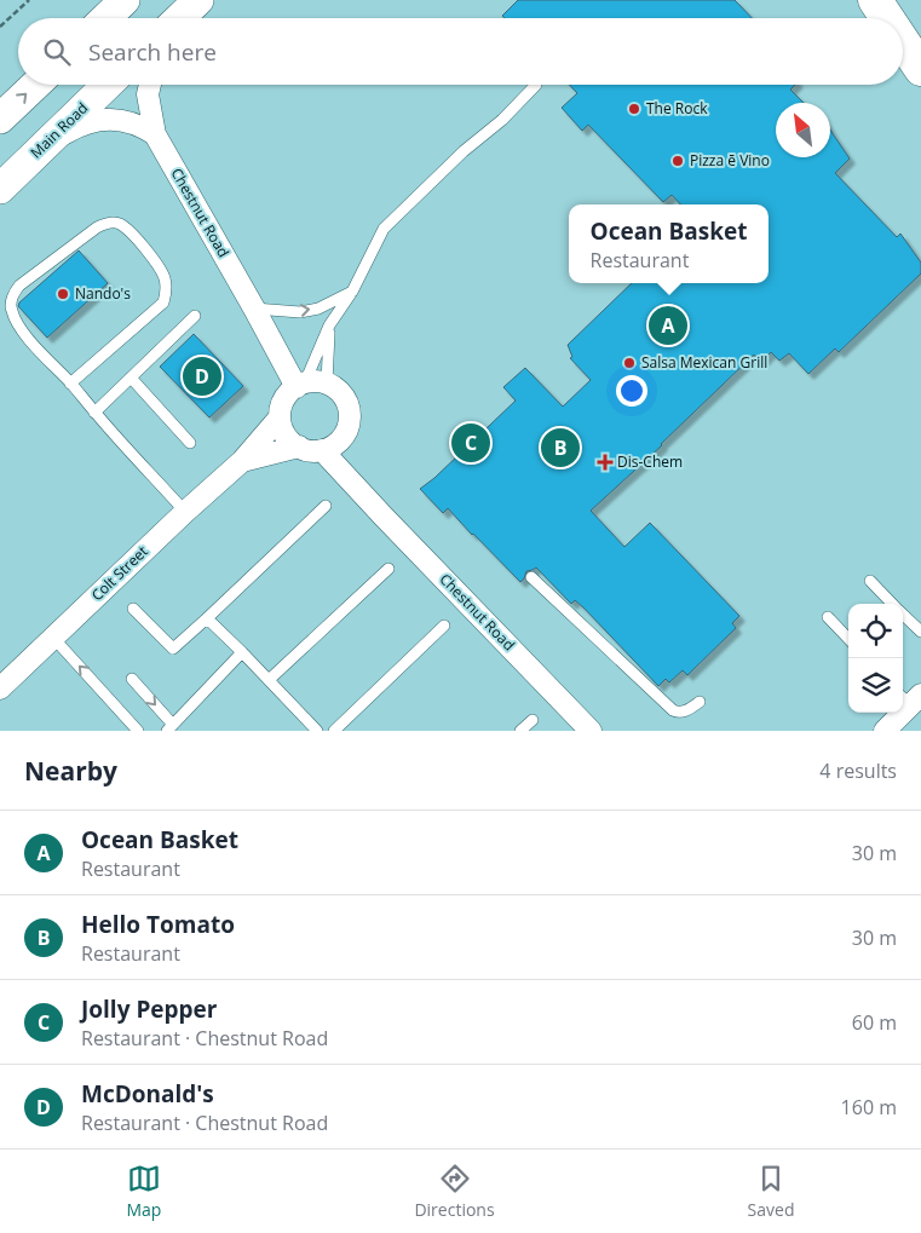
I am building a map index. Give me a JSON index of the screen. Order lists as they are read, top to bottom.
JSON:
{
  "streets": {
    "main road": ["Main Road"],
    "street": ["Chestnut Road", "Colt Street"]
  },
  "crossings": [
    ["Chestnut Road", "Colt Street"]
  ],
  "places": {
    "other": [
      "The Rock",
      "Pizza ē Vino",
      "Nando's",
      "Salsa Mexican Grill"
    ],
    "health": ["Dis-Chem"]
  },
  "north": "top left",
  "page": {
    "search": "Search here",
    "popup": ["Ocean Basket", "Restaurant"],
    "pins": [
      "A",
      "D",
      "C",
      "B"
    ],
    "heading": ["Nearby", "4 results"],
    "list": [
      {
        "mark": "A",
        "name": "Ocean Basket",
        "note": "Restaurant",
        "value": "30 m"
      },
      {
        "mark": "B",
        "name": "Hello Tomato",
        "note": "Restaurant",
        "value": "30 m"
      },
      {
        "mark": "C",
        "name": "Jolly Pepper",
        "note": "Restaurant · Chestnut Road",
        "value": "60 m"
      },
      {
        "mark": "D",
        "name": "McDonald's",
        "note": "Restaurant · Chestnut Road",
        "value": "160 m"
      }
    ],
    "nav": ["Map", "Directions", "Saved"]
  }
}
